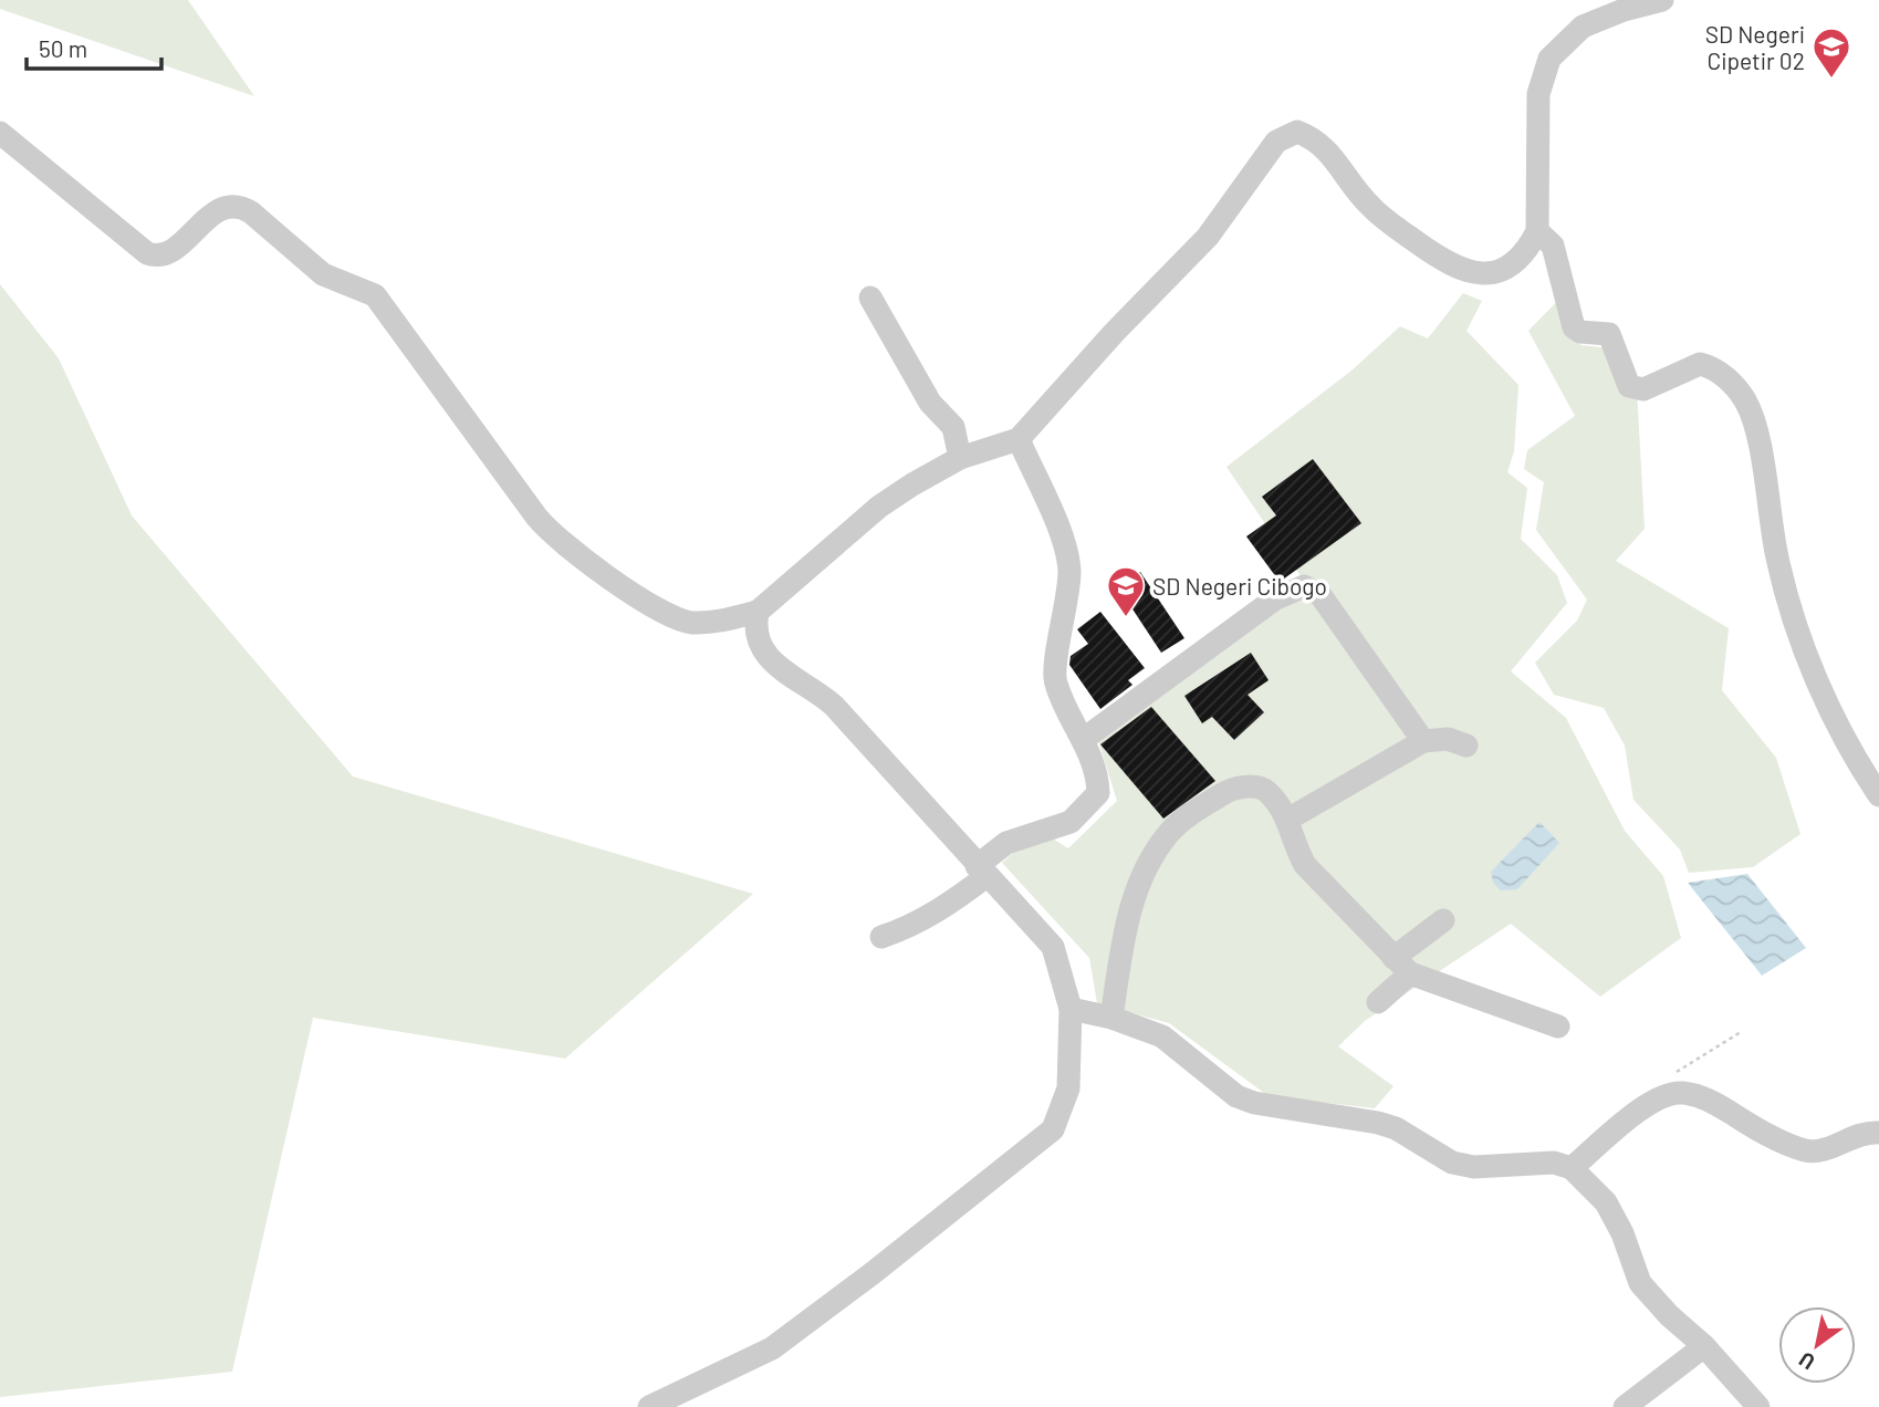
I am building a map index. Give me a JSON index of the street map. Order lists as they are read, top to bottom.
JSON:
{
  "places": {
    "school or university": ["SD Negeri Cipetir 02", "SD Negeri Cibogo"]
  },
  "scale_bar": "50 m",
  "north": "bottom left"
}
